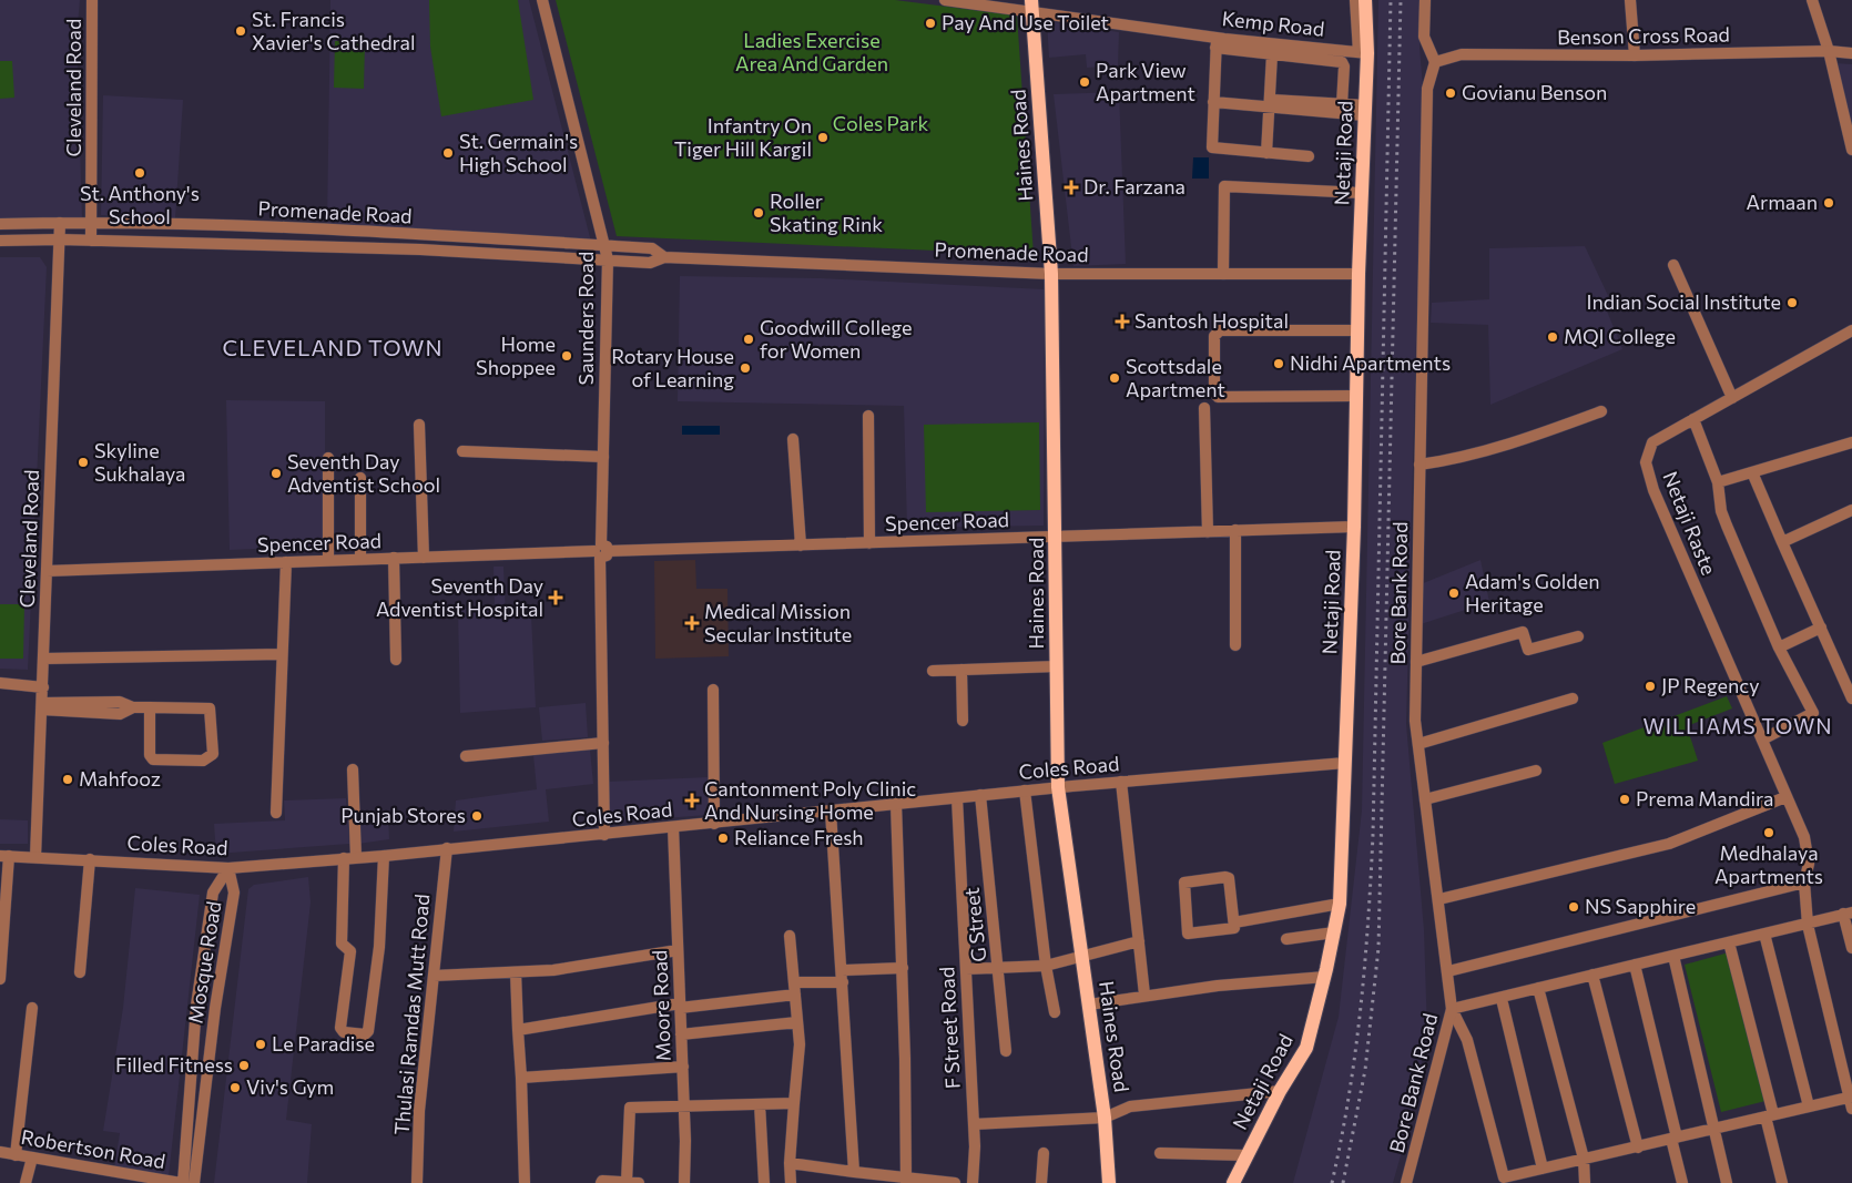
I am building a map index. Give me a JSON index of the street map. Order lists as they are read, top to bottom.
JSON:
{
  "streets": {
    "main road": ["Haines Road", "Netaji Road"],
    "street": [
      "Kemp Road",
      "Benson Cross Road",
      "Cleveland Road",
      "Promenade Road",
      "Saunders Road",
      "Spencer Road",
      "Netaji Raste",
      "Bore Bank Road",
      "Coles Road",
      "G Street",
      "Mosque Road",
      "Moore Road",
      "Thulasi Ramdas Mutt Road",
      "F Street Road",
      "Robertson Road"
    ]
  },
  "crossings": [
    ["Kemp Road", "Haines Road"],
    ["Kemp Road", "Netaji Road"],
    ["Benson Cross Road", "Bore Bank Road"],
    ["Cleveland Road", "Promenade Road"],
    ["Cleveland Road", "Spencer Road"],
    ["Cleveland Road", "Coles Road"],
    ["Haines Road", "Promenade Road"],
    ["Haines Road", "Spencer Road"],
    ["Haines Road", "Coles Road"],
    ["Netaji Road", "Promenade Road"],
    ["Netaji Road", "Spencer Road"],
    ["Netaji Road", "Coles Road"],
    ["Promenade Road", "Saunders Road"],
    ["Saunders Road", "Spencer Road"],
    ["Saunders Road", "Coles Road"],
    ["Coles Road", "G Street"],
    ["Coles Road", "Mosque Road"],
    ["Coles Road", "Moore Road"],
    ["Coles Road", "Thulasi Ramdas Mutt Road"],
    ["Coles Road", "F Street Road"],
    ["Mosque Road", "Robertson Road"]
  ],
  "districts": ["CLEVELAND TOWN", "WILLIAMS TOWN"],
  "parks": ["Ladies Exercise Area And Garden", "Coles Park"],
  "places": {
    "other": [
      "Pay And Use Toilet",
      "St. Francis Xavier's Cathedral",
      "Park View Apartment",
      "Govianu Benson",
      "Infantry On Tiger Hill Kargil",
      "St. Germain's High School",
      "St. Anthony's School",
      "Armaan",
      "Roller Skating Rink",
      "Indian Social Institute",
      "MQI College",
      "Goodwill College for Women",
      "Home Shoppee",
      "Nidhi Apartments",
      "Rotary House of Learning",
      "Scottsdale Apartment",
      "Skyline Sukhalaya",
      "Seventh Day Adventist School",
      "Adam's Golden Heritage",
      "JP Regency",
      "Mahfooz",
      "Prema Mandira",
      "Punjab Stores",
      "Medhalaya Apartments",
      "Reliance Fresh",
      "NS Sapphire",
      "Le Paradise",
      "Filled Fitness",
      "Viv's Gym"
    ],
    "health": [
      "Dr. Farzana",
      "Santosh Hospital",
      "Seventh Day Adventist Hospital",
      "Medical Mission Secular Institute",
      "Cantonment Poly Clinic And Nursing Home"
    ]
  }
}
